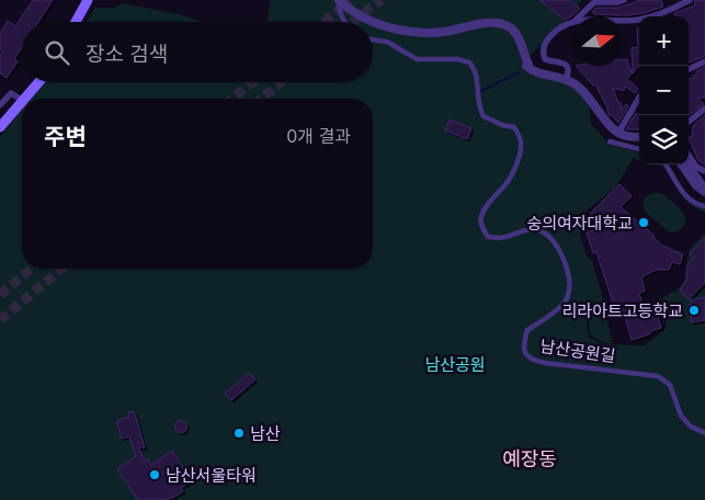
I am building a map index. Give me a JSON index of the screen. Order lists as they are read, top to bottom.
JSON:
{
  "streets": {
    "street": ["남산공원길"]
  },
  "districts": ["예장동"],
  "parks": ["남산공원"],
  "places": [
    "숭의여자대학교",
    "리라아트고등학교",
    "남산",
    "남산서울타워"
  ],
  "north": "right",
  "page": {
    "map_buttons": ["+", "−"],
    "search": "장소 검색",
    "heading": ["주변", "0개 결과"]
  }
}
